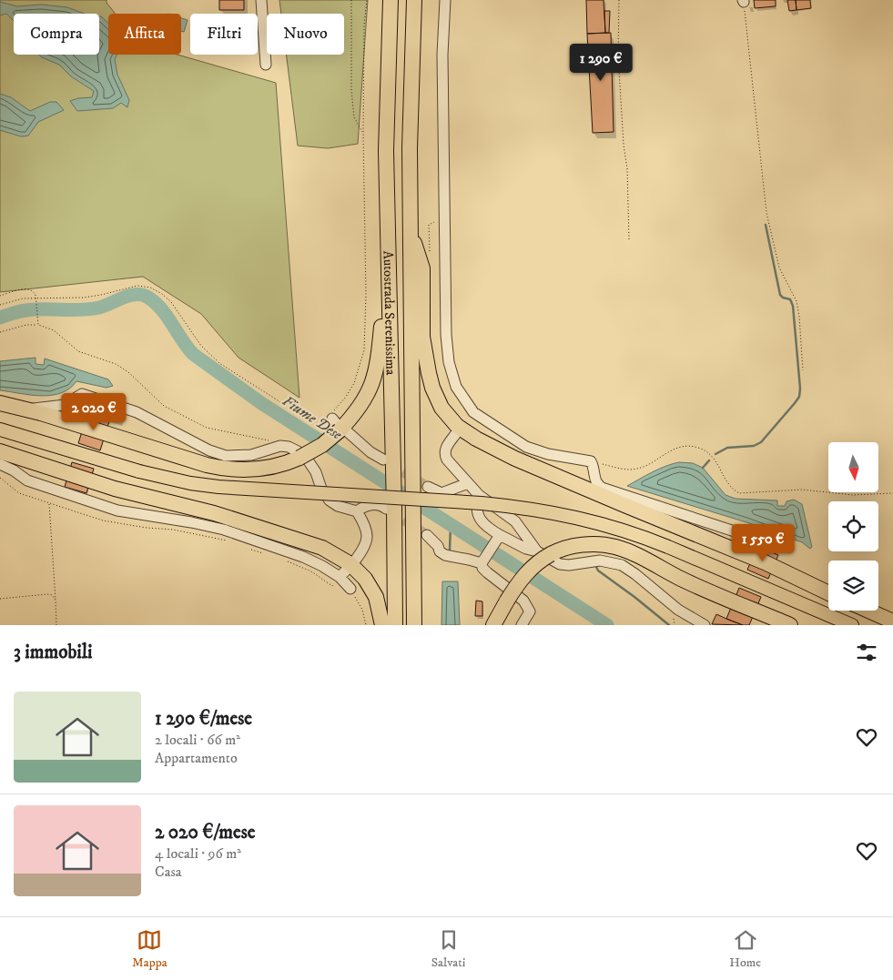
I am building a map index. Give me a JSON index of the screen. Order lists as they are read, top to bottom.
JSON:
{
  "streets": {
    "highway": ["Autostrada Serenissima"]
  },
  "water": ["Fiume Dese"],
  "north": "bottom",
  "page": {
    "chip": [
      "Compra",
      "Affitta",
      "Filtri",
      "Nuovo"
    ],
    "price": ["1 290 €", "2 020 €", "1 550 €"],
    "heading": "3 immobili",
    "list": [
      {
        "name": "1 290 €/mese",
        "note": "2 locali · 66 m² · Appartamento"
      },
      {
        "name": "2 020 €/mese",
        "note": "4 locali · 96 m² · Casa"
      }
    ],
    "tabs": ["Mappa", "Salvati", "Home"]
  }
}
